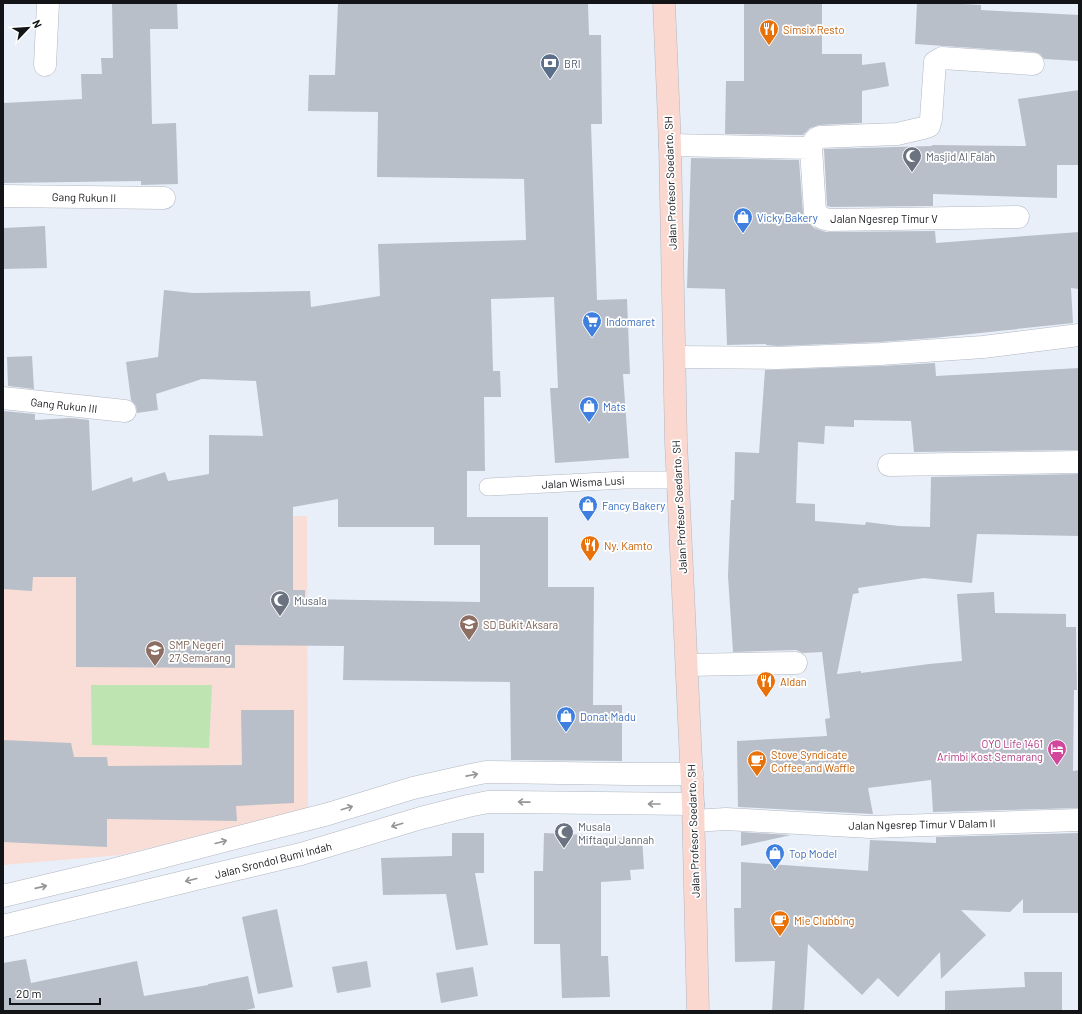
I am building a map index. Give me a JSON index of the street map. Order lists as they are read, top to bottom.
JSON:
{
  "streets": {
    "main road": ["Jalan Profesor Soedarto, SH"],
    "street": [
      "Gang Rukun II",
      "Jalan Ngesrep Timur V",
      "Gang Rukun III",
      "Jalan Ngesrep Timur V Dalam II",
      "Jalan Srondol Bumi Indah"
    ],
    "lane": ["Jalan Wisma Lusi"]
  },
  "crossings": [
    ["Jalan Profesor Soedarto, SH", "Jalan Wisma Lusi"],
    ["Jalan Profesor Soedarto, SH", "Jalan Ngesrep Timur V Dalam II"],
    ["Jalan Profesor Soedarto, SH", "Jalan Srondol Bumi Indah"],
    ["Jalan Ngesrep Timur V Dalam II", "Jalan Srondol Bumi Indah"]
  ],
  "places": {
    "restaurant": ["Simsix Resto", "Ny. Kamto", "Aldan"],
    "bank": ["BRI"],
    "mosque": ["Masjid Al Falah", "Musala", "Musala Miftaqul Jannah"],
    "shop": [
      "Vicky Bakery",
      "Mats",
      "Fancy Bakery",
      "Donat Madu",
      "Top Model"
    ],
    "supermarket": ["Indomaret"],
    "school or university": ["SD Bukit Aksara", "SMP Negeri 27 Semarang"],
    "hotel": ["OYO Life 1461 Arimbi Kost Semarang"],
    "cafe": ["Stove Syndicate Coffee and Waffle", "Mie Clubbing"]
  },
  "scale_bar": "20 m",
  "north": "top right"
}
